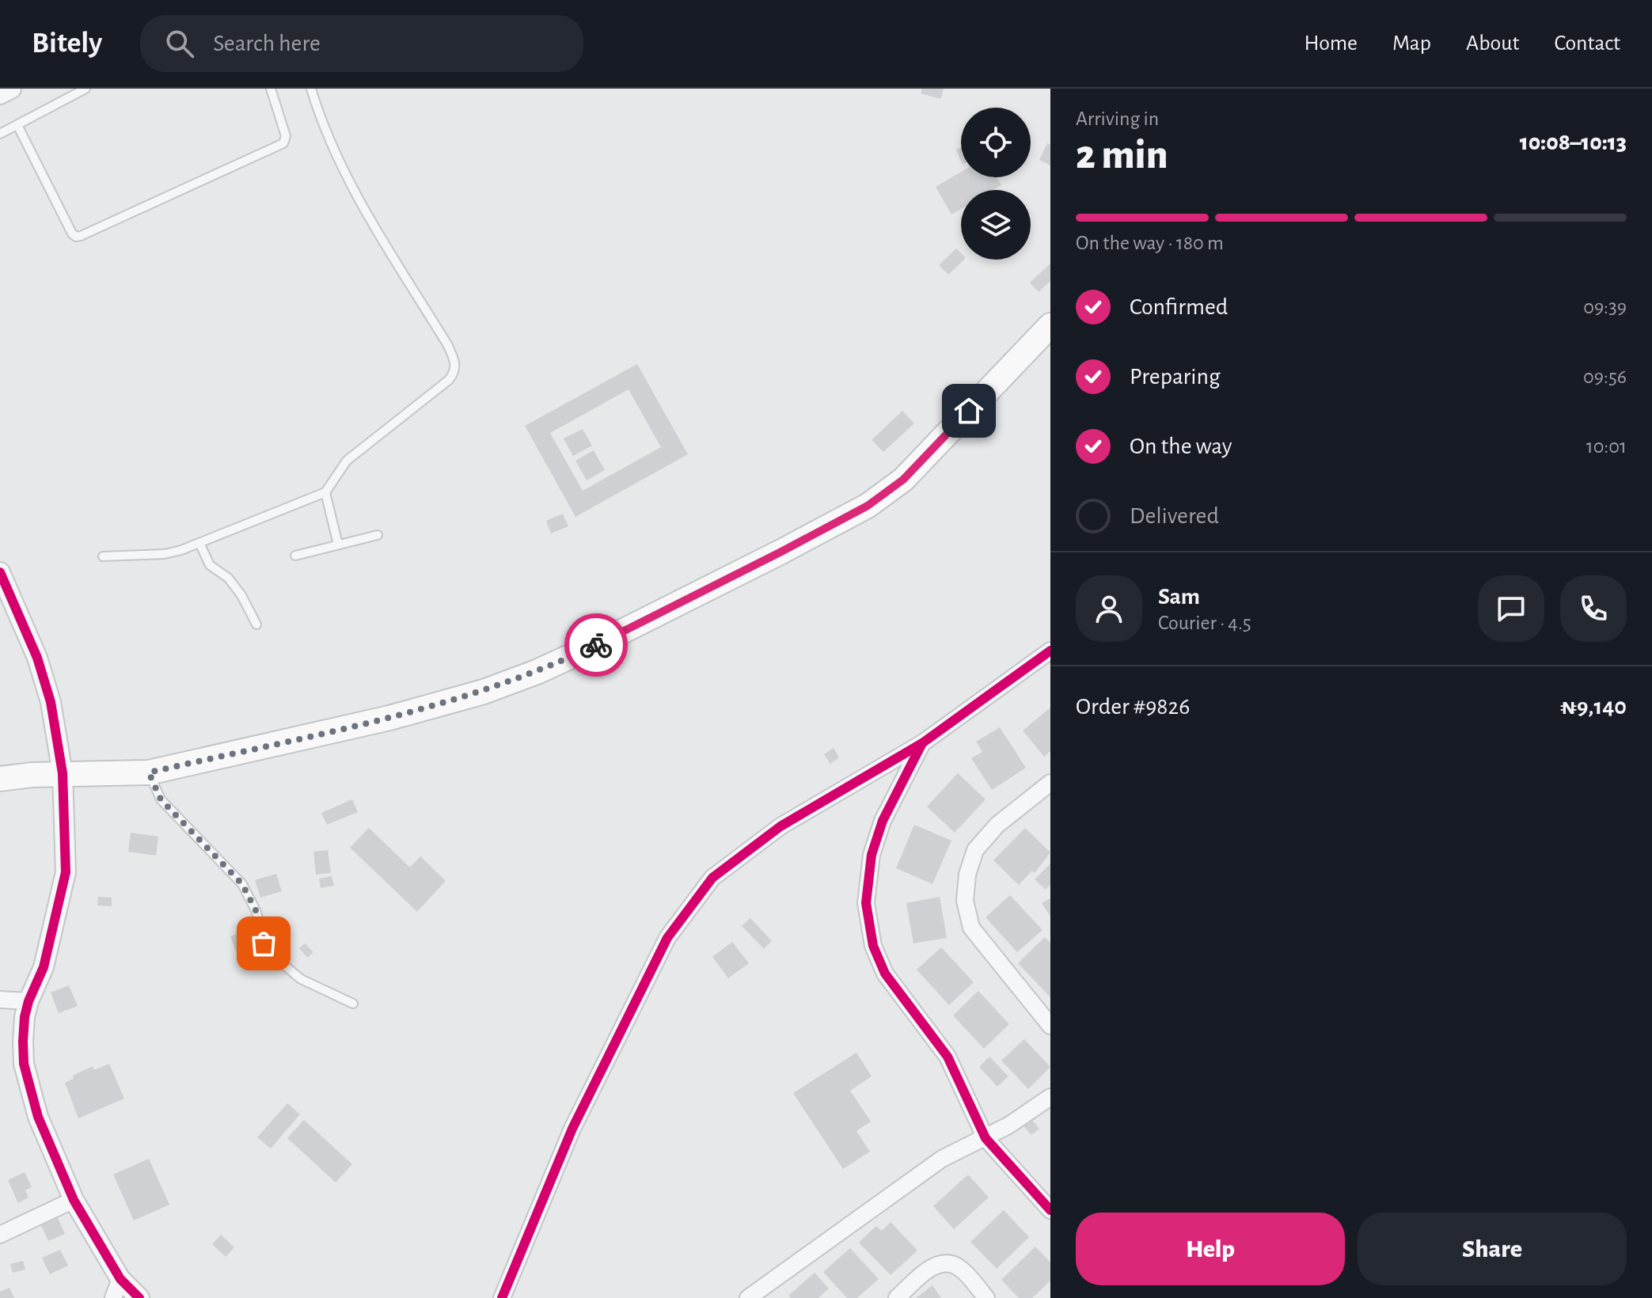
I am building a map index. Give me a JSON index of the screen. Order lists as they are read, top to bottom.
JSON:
{
  "page": {
    "header": "Bitely",
    "search": "Search here",
    "nav": [
      "Home",
      "Map",
      "About",
      "Contact"
    ],
    "heading": ["2 min", "Arriving in", "10:08–10:13"],
    "panel": [
      "Sam",
      "Courier · 4.5",
      "Order #9826",
      "₦9,140"
    ],
    "bar": "On the way · 180 m",
    "list": [
      ["Confirmed", "09:39"],
      ["Preparing", "09:56"],
      ["On the way", "10:01"],
      "Delivered"
    ],
    "buttons": ["Help", "Share"]
  }
}
